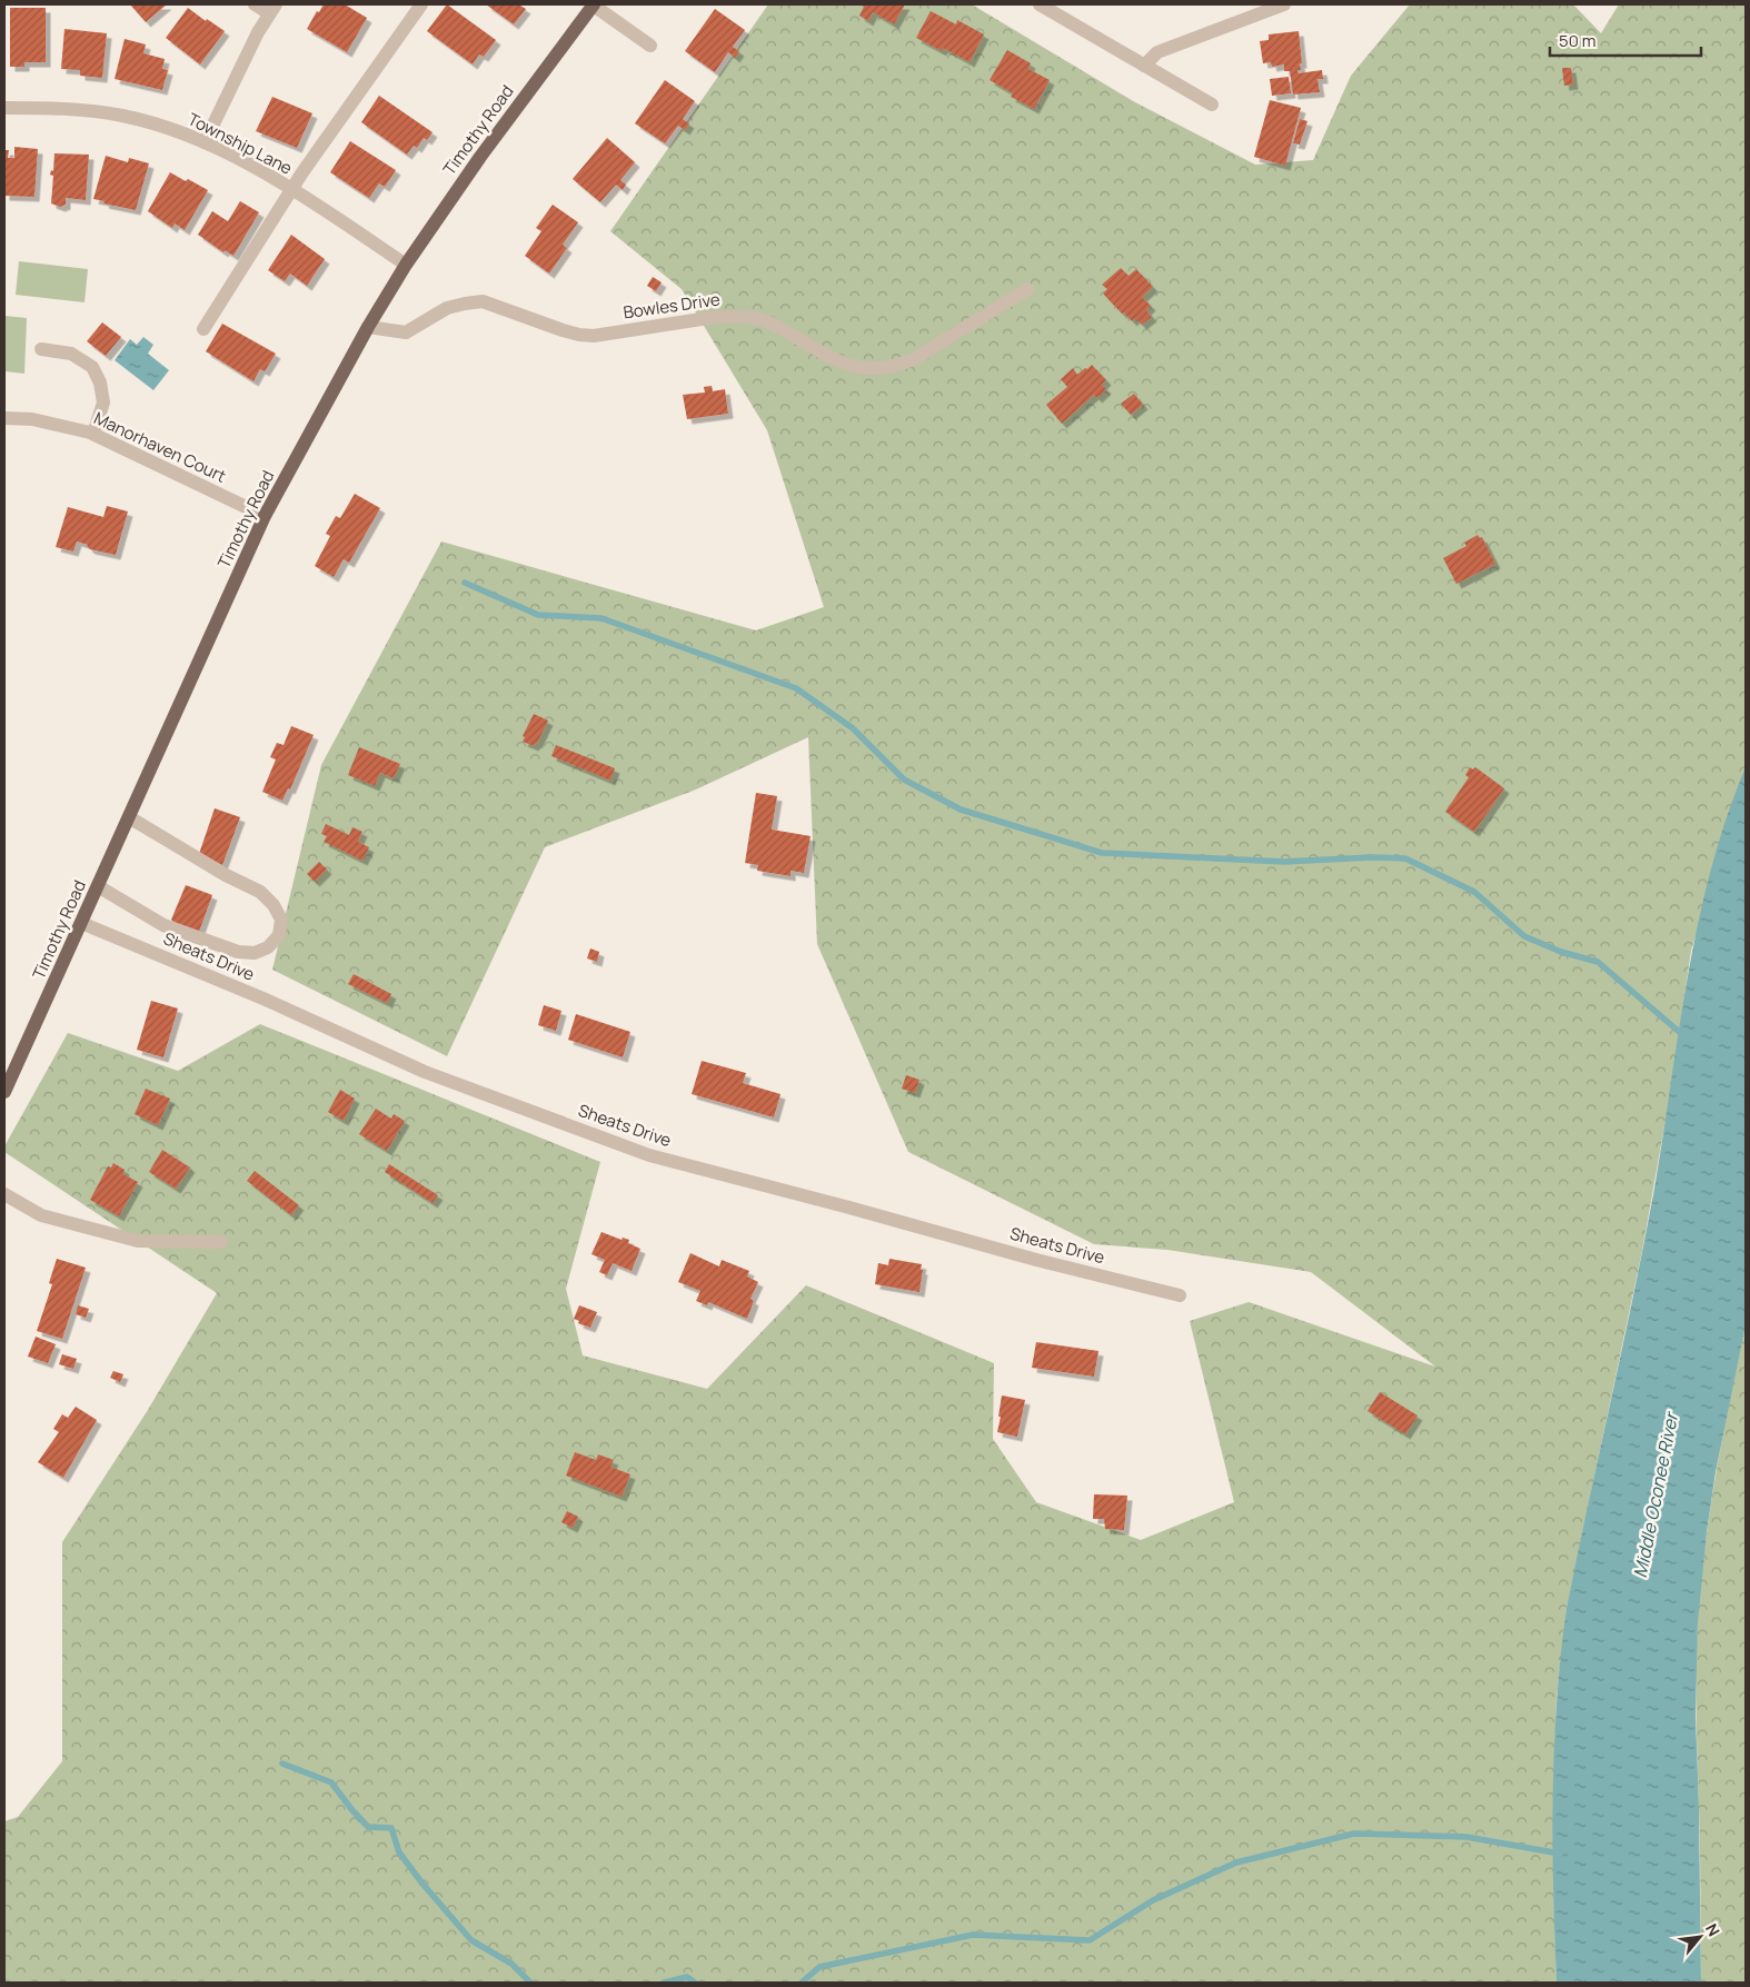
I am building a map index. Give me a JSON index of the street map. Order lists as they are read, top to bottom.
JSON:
{
  "streets": {
    "main road": ["Timothy Road"],
    "street": [
      "Township Lane",
      "Bowles Drive",
      "Manorhaven Court",
      "Sheats Drive"
    ]
  },
  "crossings": [
    ["Timothy Road", "Township Lane"],
    ["Timothy Road", "Bowles Drive"],
    ["Timothy Road", "Manorhaven Court"],
    ["Timothy Road", "Sheats Drive"]
  ],
  "water": ["Middle Oconee River"],
  "scale_bar": "50 m",
  "north": "top right"
}
